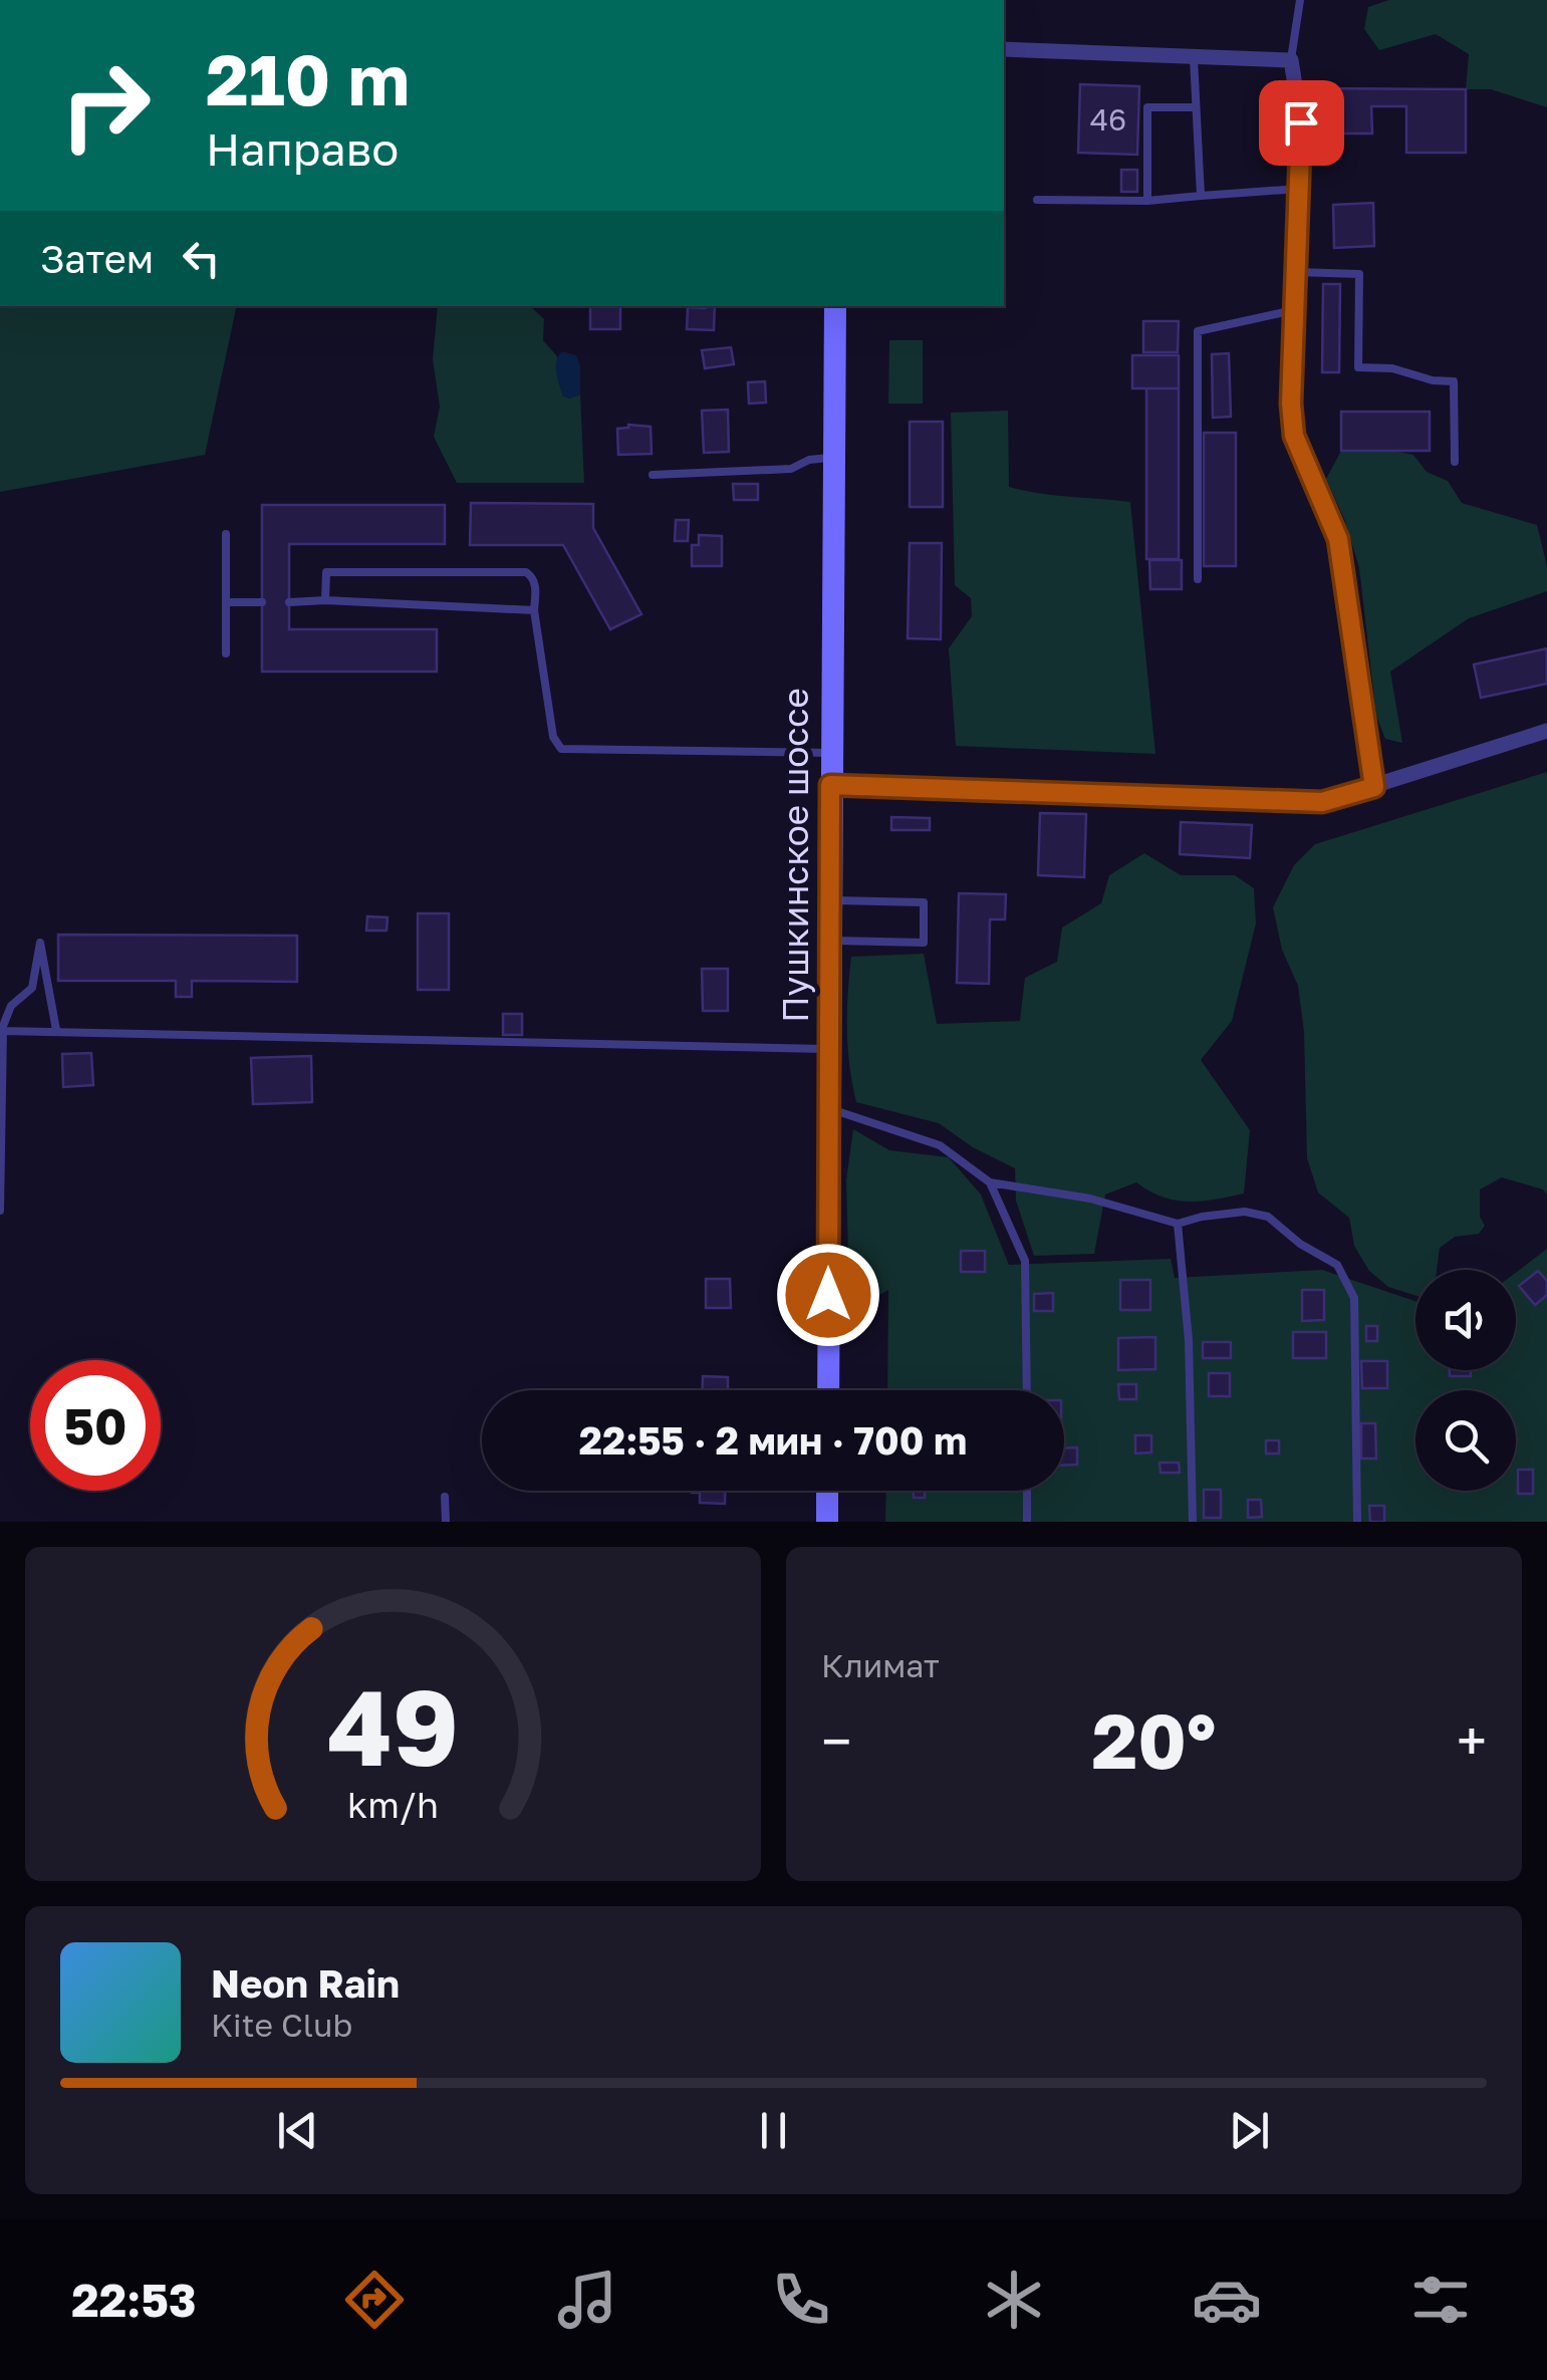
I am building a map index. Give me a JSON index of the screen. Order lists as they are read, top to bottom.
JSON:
{
  "streets": {
    "main road": ["Пушкинское шоссе"]
  },
  "house_numbers": ["46"],
  "page": {
    "turn": ["210 m", "Направо"],
    "then": "Затем",
    "limit": "50",
    "trip": "22:55 · 2 мин · 700 m",
    "tile": "Климат",
    "heat": ["−", "20°", "+"],
    "song": ["Neon Rain", "Kite Club"],
    "tabs": "22:53",
    "gauge": ["49", "km/h"]
  }
}
